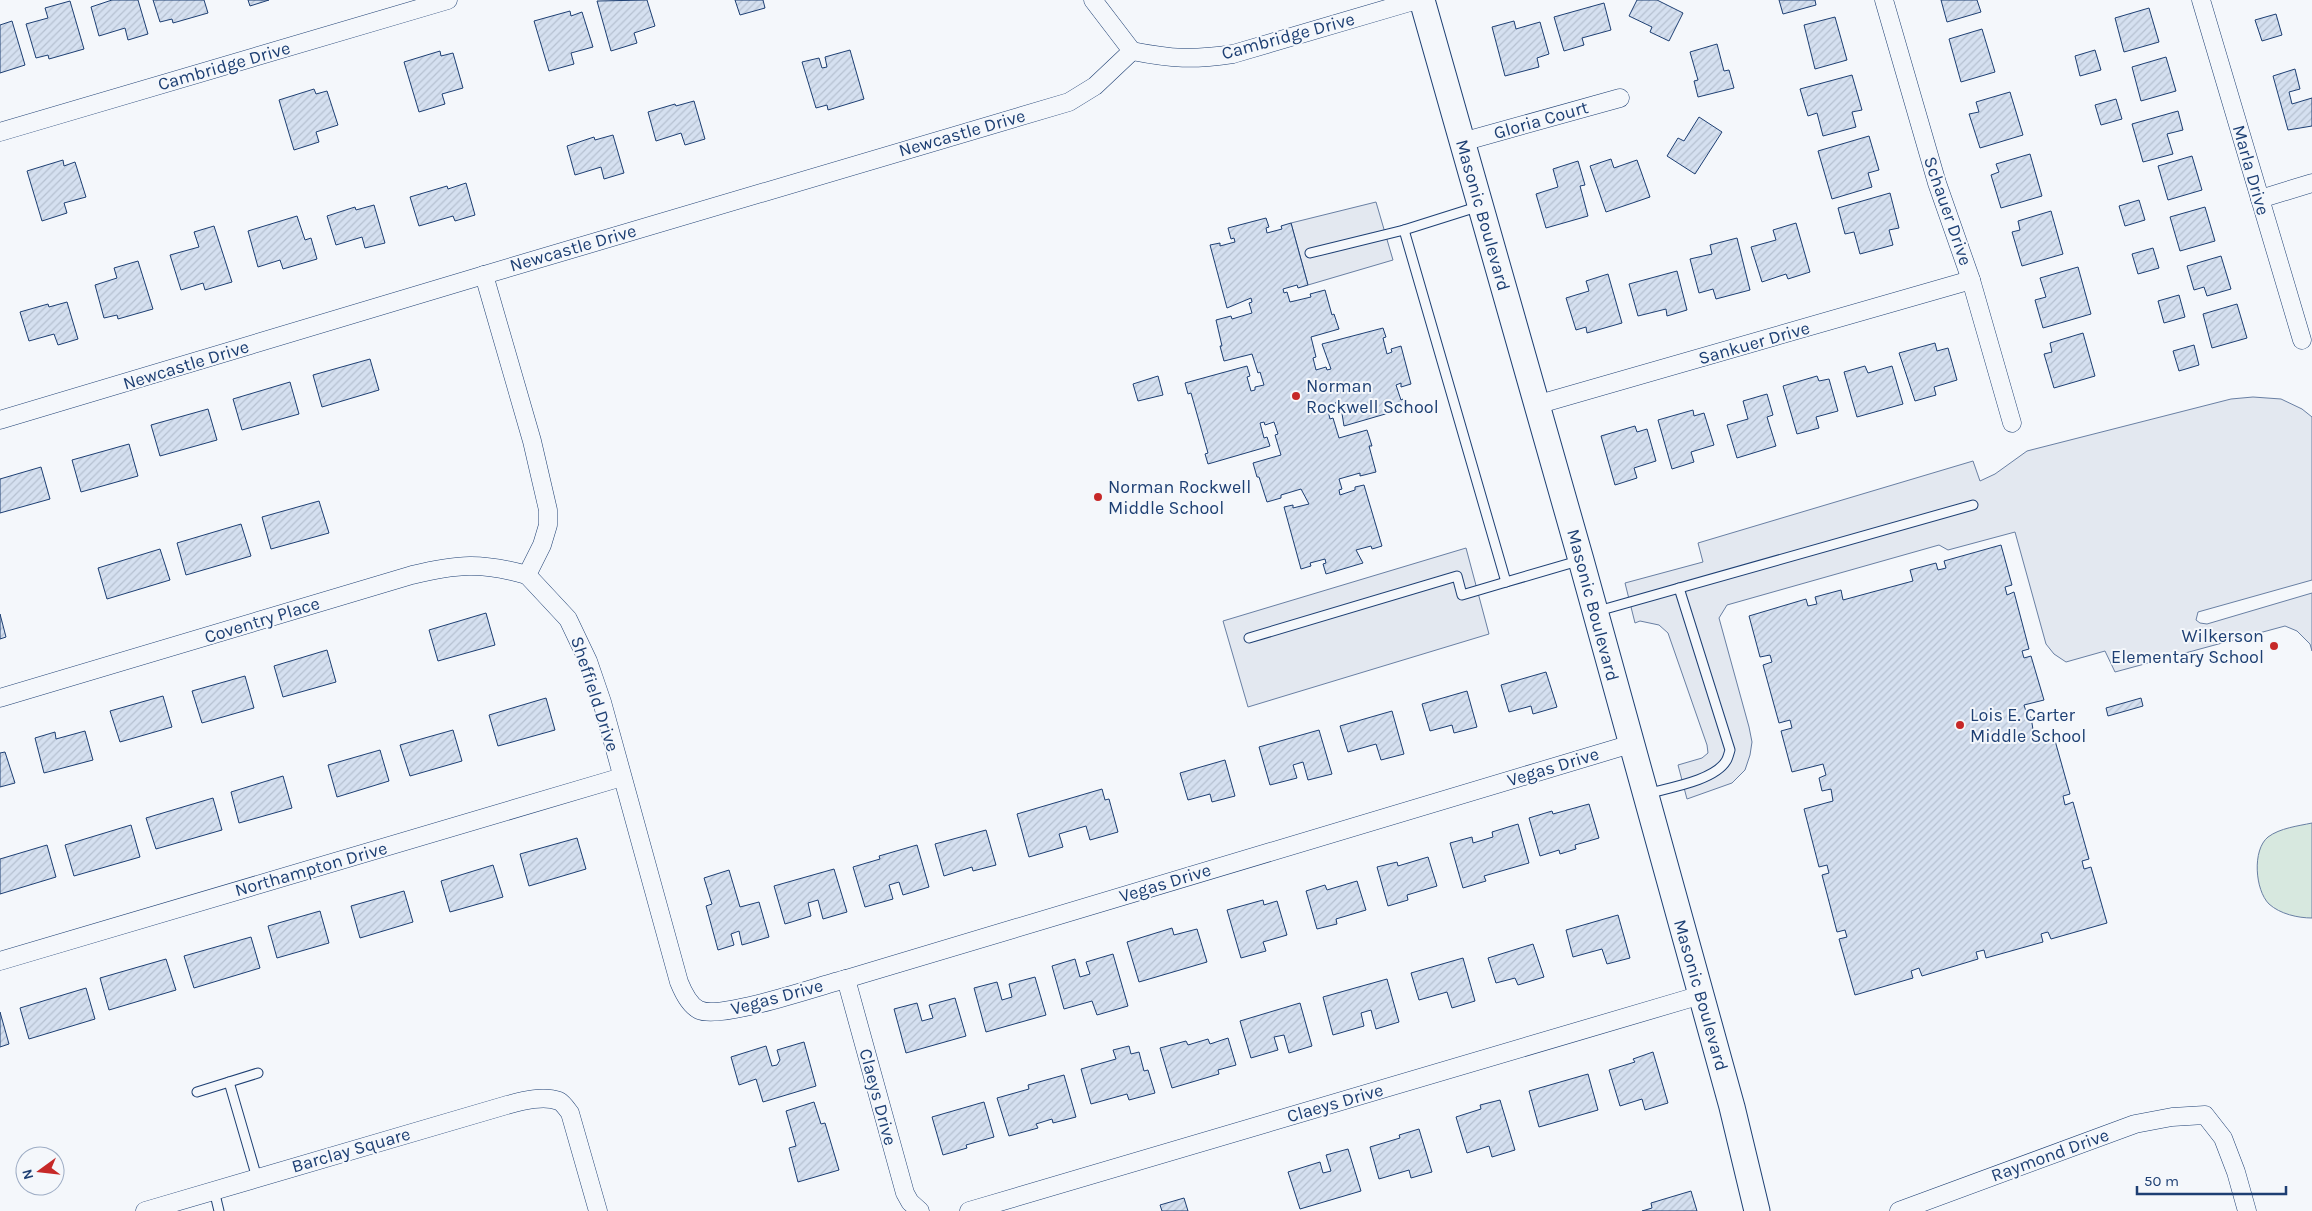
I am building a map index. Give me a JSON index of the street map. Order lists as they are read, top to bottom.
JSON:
{
  "streets": {
    "street": [
      "Cambridge Drive",
      "Gloria Court",
      "Newcastle Drive",
      "Marla Drive",
      "Schauer Drive",
      "Masonic Boulevard",
      "Sankuer Drive",
      "Coventry Place",
      "Sheffield Drive",
      "Vegas Drive",
      "Northampton Drive",
      "Claeys Drive",
      "Barclay Square",
      "Raymond Drive"
    ]
  },
  "crossings": [
    ["Cambridge Drive", "Newcastle Drive"],
    ["Gloria Court", "Masonic Boulevard"],
    ["Schauer Drive", "Sankuer Drive"],
    ["Masonic Boulevard", "Sankuer Drive"],
    ["Masonic Boulevard", "Vegas Drive"],
    ["Masonic Boulevard", "Claeys Drive"],
    ["Coventry Place", "Sheffield Drive"],
    ["Sheffield Drive", "Vegas Drive"],
    ["Sheffield Drive", "Northampton Drive"],
    ["Vegas Drive", "Claeys Drive"]
  ],
  "places": [
    "Norman Rockwell School",
    "Norman Rockwell Middle School",
    "Wilkerson Elementary School",
    "Lois E. Carter Middle School"
  ],
  "scale_bar": "50 m",
  "north": "left"
}
